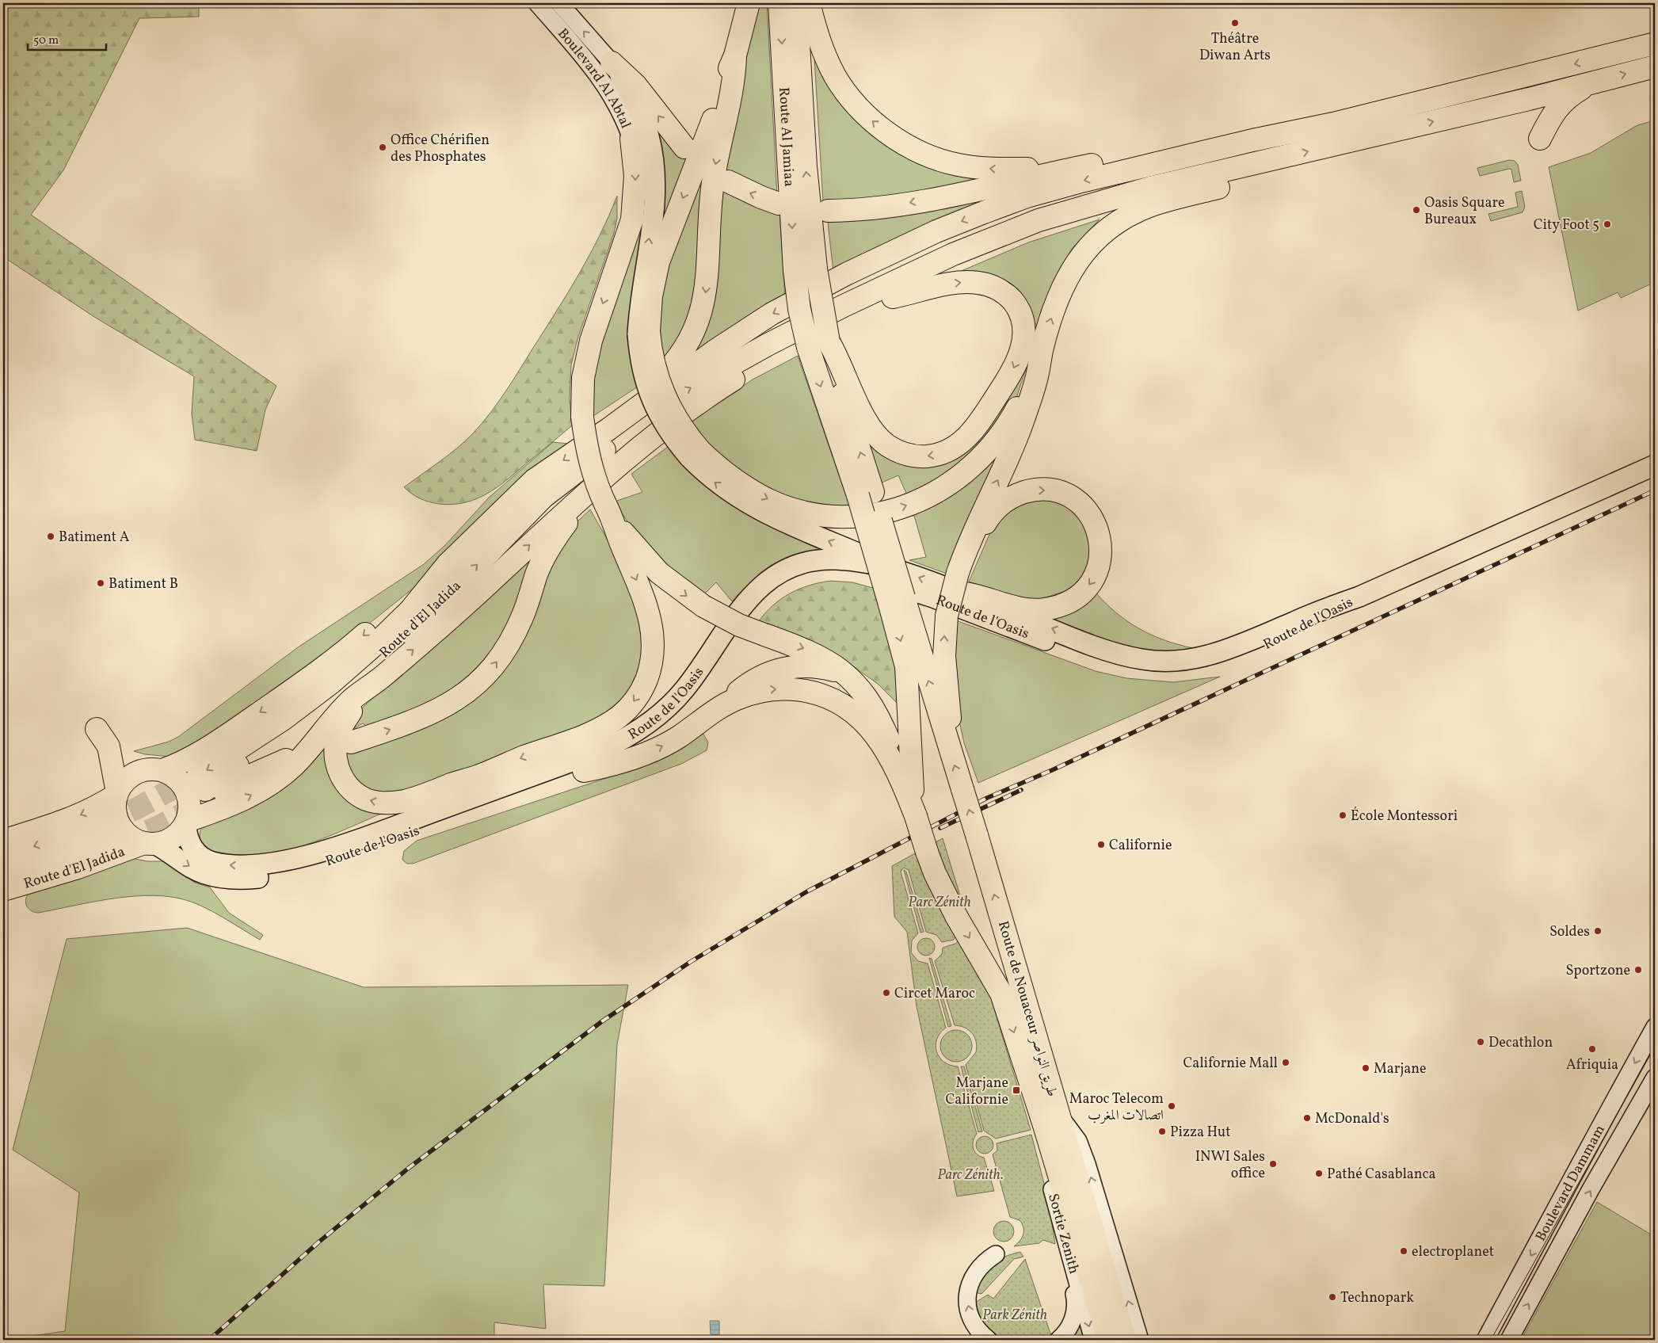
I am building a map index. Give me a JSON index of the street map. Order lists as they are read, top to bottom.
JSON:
{
  "streets": {
    "highway": ["Route Al Jamiaa", "Route d'El Jadida", "Route de Nouaceur طريق النواصر"],
    "main road": [
      "Boulevard Al Abtal",
      "Route de l'Oasis",
      "Boulevard Dammam",
      "Sortie Zenith"
    ]
  },
  "crossings": [
    ["Route de l'Oasis", "Route d'El Jadida"],
    ["Route de Nouaceur طريق النواصر", "Sortie Zenith"]
  ],
  "parks": ["Parc Zénith", "Parc Zénith.", "Park Zénith"],
  "places": {
    "other": [
      "Théâtre Diwan Arts",
      "Office Chérifien des Phosphates",
      "Oasis Square Bureaux",
      "City Foot 5",
      "Batiment A",
      "Batiment B",
      "École Montessori",
      "Californie",
      "Soldes",
      "Sportzone",
      "Circet Maroc",
      "Decathlon",
      "Afriquia",
      "Californie Mall",
      "Marjane",
      "Maroc Telecom اتصالات المغرب",
      "McDonald's",
      "Pizza Hut",
      "INWI Sales office",
      "Pathé Casablanca",
      "electroplanet",
      "Technopark"
    ],
    "transit": ["Marjane Californie"]
  },
  "scale_bar": "50 m"
}
